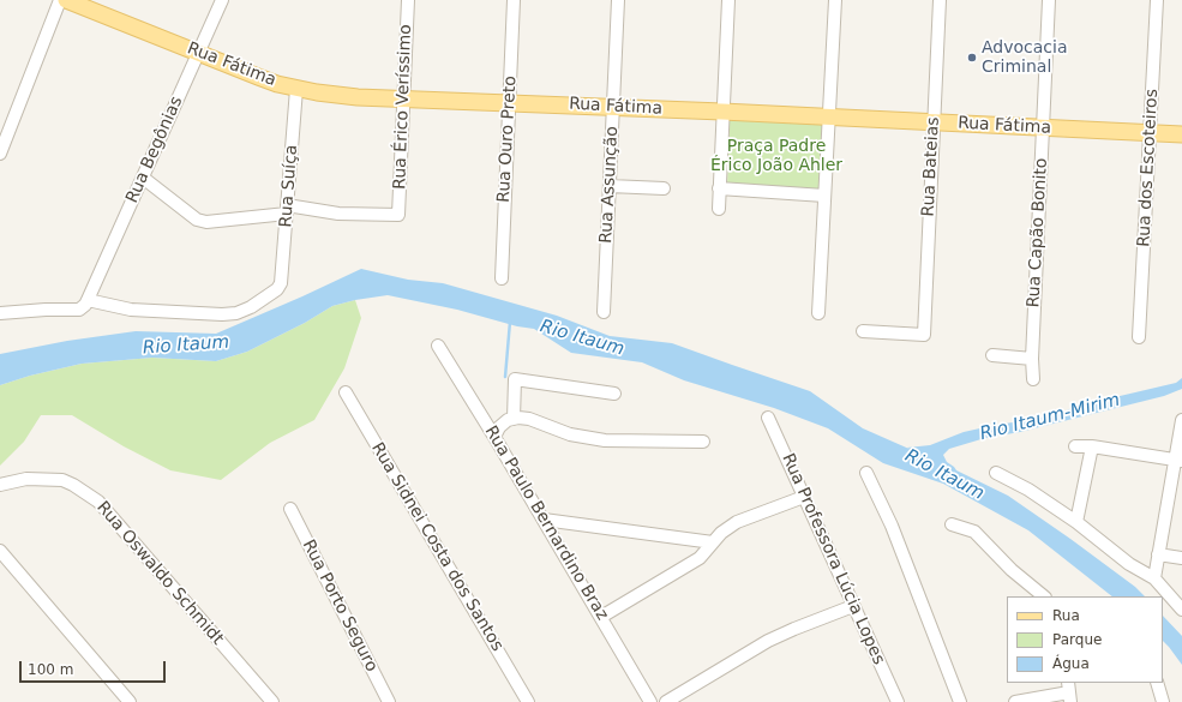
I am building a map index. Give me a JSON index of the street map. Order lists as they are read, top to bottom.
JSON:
{
  "streets": {
    "main road": ["Rua Fátima"],
    "street": [
      "Rua Érico Veríssimo",
      "Rua Ouro Preto",
      "Rua Begônias",
      "Rua Bateias",
      "Rua dos Escoteiros",
      "Rua Assunção",
      "Rua Suíça",
      "Rua Capão Bonito",
      "Rua Paulo Bernardino Braz",
      "Rua Sidnei Costa dos Santos",
      "Rua Professora Lúcia Lopes",
      "Rua Oswaldo Schmidt",
      "Rua Porto Seguro"
    ]
  },
  "crossings": [
    ["Rua Fátima", "Rua Érico Veríssimo"],
    ["Rua Fátima", "Rua Ouro Preto"],
    ["Rua Fátima", "Rua Begônias"],
    ["Rua Fátima", "Rua Bateias"],
    ["Rua Fátima", "Rua dos Escoteiros"],
    ["Rua Fátima", "Rua Assunção"],
    ["Rua Fátima", "Rua Suíça"],
    ["Rua Fátima", "Rua Capão Bonito"],
    ["Rua Érico Veríssimo", "Rua Suíça"],
    ["Rua Begônias", "Rua Suíça"]
  ],
  "water": ["Rio Itaum", "Rio Itaum-Mirim"],
  "parks": ["Praça Padre Érico João Ahler"],
  "places": ["Advocacia Criminal"],
  "legend": ["Rua", "Parque", "Água"],
  "scale_bar": "100 m"
}
